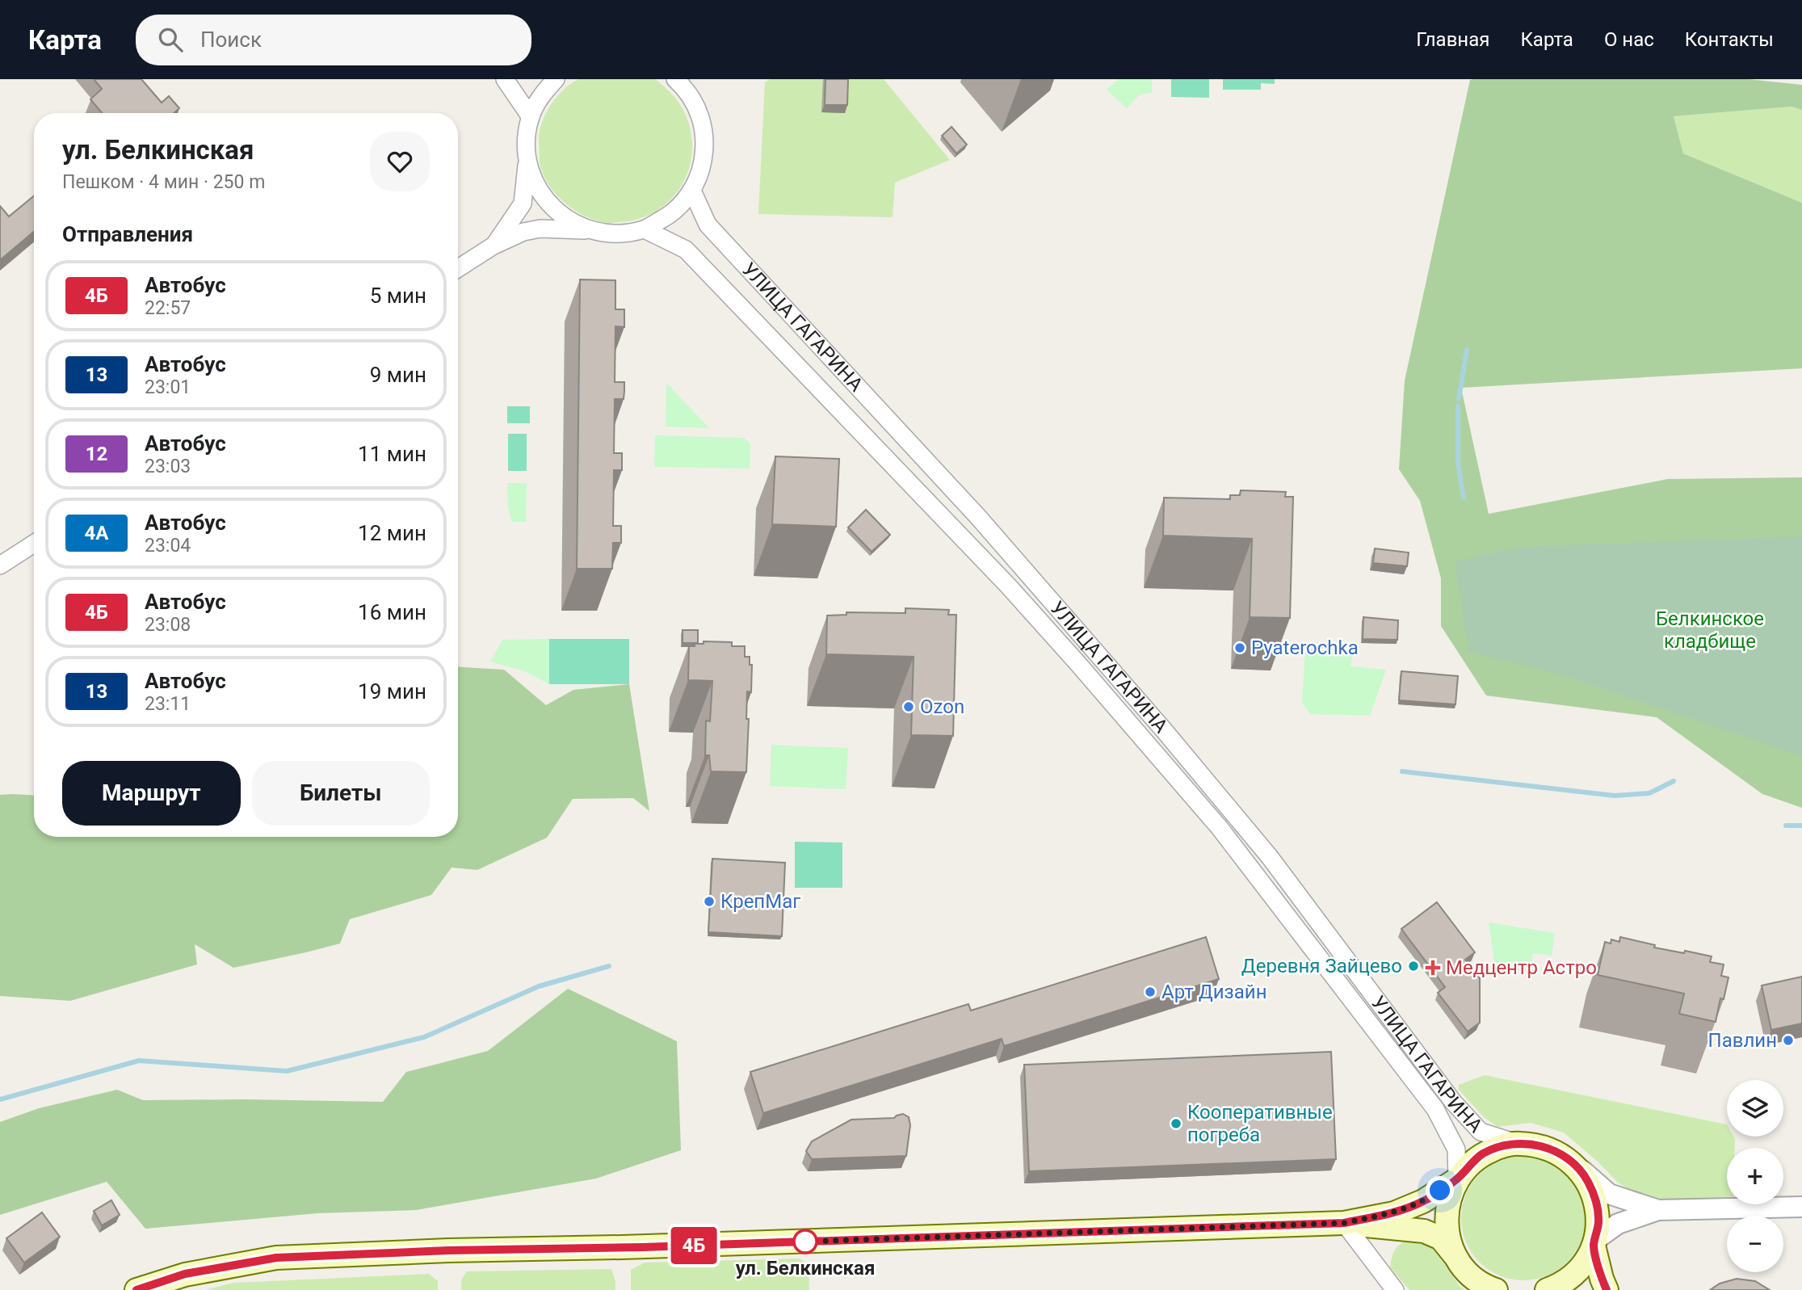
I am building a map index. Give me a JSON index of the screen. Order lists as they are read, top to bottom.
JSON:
{
  "streets": {
    "street": ["УЛИЦА ГАГАРИНА"]
  },
  "parks": ["Белкинское кладбище"],
  "places": {
    "other": [
      "Pyaterochka",
      "Ozon",
      "КрепМаг",
      "Деревня Зайцево",
      "Арт Дизайн",
      "Павлин",
      "Кооперативные погреба",
      "ул. Белкинская"
    ],
    "health": ["Медцентр Астро"]
  },
  "lines": ["bus line 4Б"],
  "page": {
    "header": "Карта",
    "search": "Поиск",
    "nav": [
      "Главная",
      "Карта",
      "О нас",
      "Контакты"
    ],
    "on_map": "4Б",
    "heading": [
      ["ул. Белкинская", "Пешком · 4 мин · 250 m"],
      "Отправления"
    ],
    "list": [
      {
        "mark": "4Б",
        "name": "Автобус",
        "note": "22:57",
        "value": "5 мин"
      },
      {
        "mark": "13",
        "name": "Автобус",
        "note": "23:01",
        "value": "9 мин"
      },
      {
        "mark": "12",
        "name": "Автобус",
        "note": "23:03",
        "value": "11 мин"
      },
      {
        "mark": "4А",
        "name": "Автобус",
        "note": "23:04",
        "value": "12 мин"
      },
      {
        "mark": "4Б",
        "name": "Автобус",
        "note": "23:08",
        "value": "16 мин"
      },
      {
        "mark": "13",
        "name": "Автобус",
        "note": "23:11",
        "value": "19 мин"
      }
    ],
    "buttons": ["Маршрут", "Билеты"],
    "map_buttons": ["+", "−"]
  }
}
